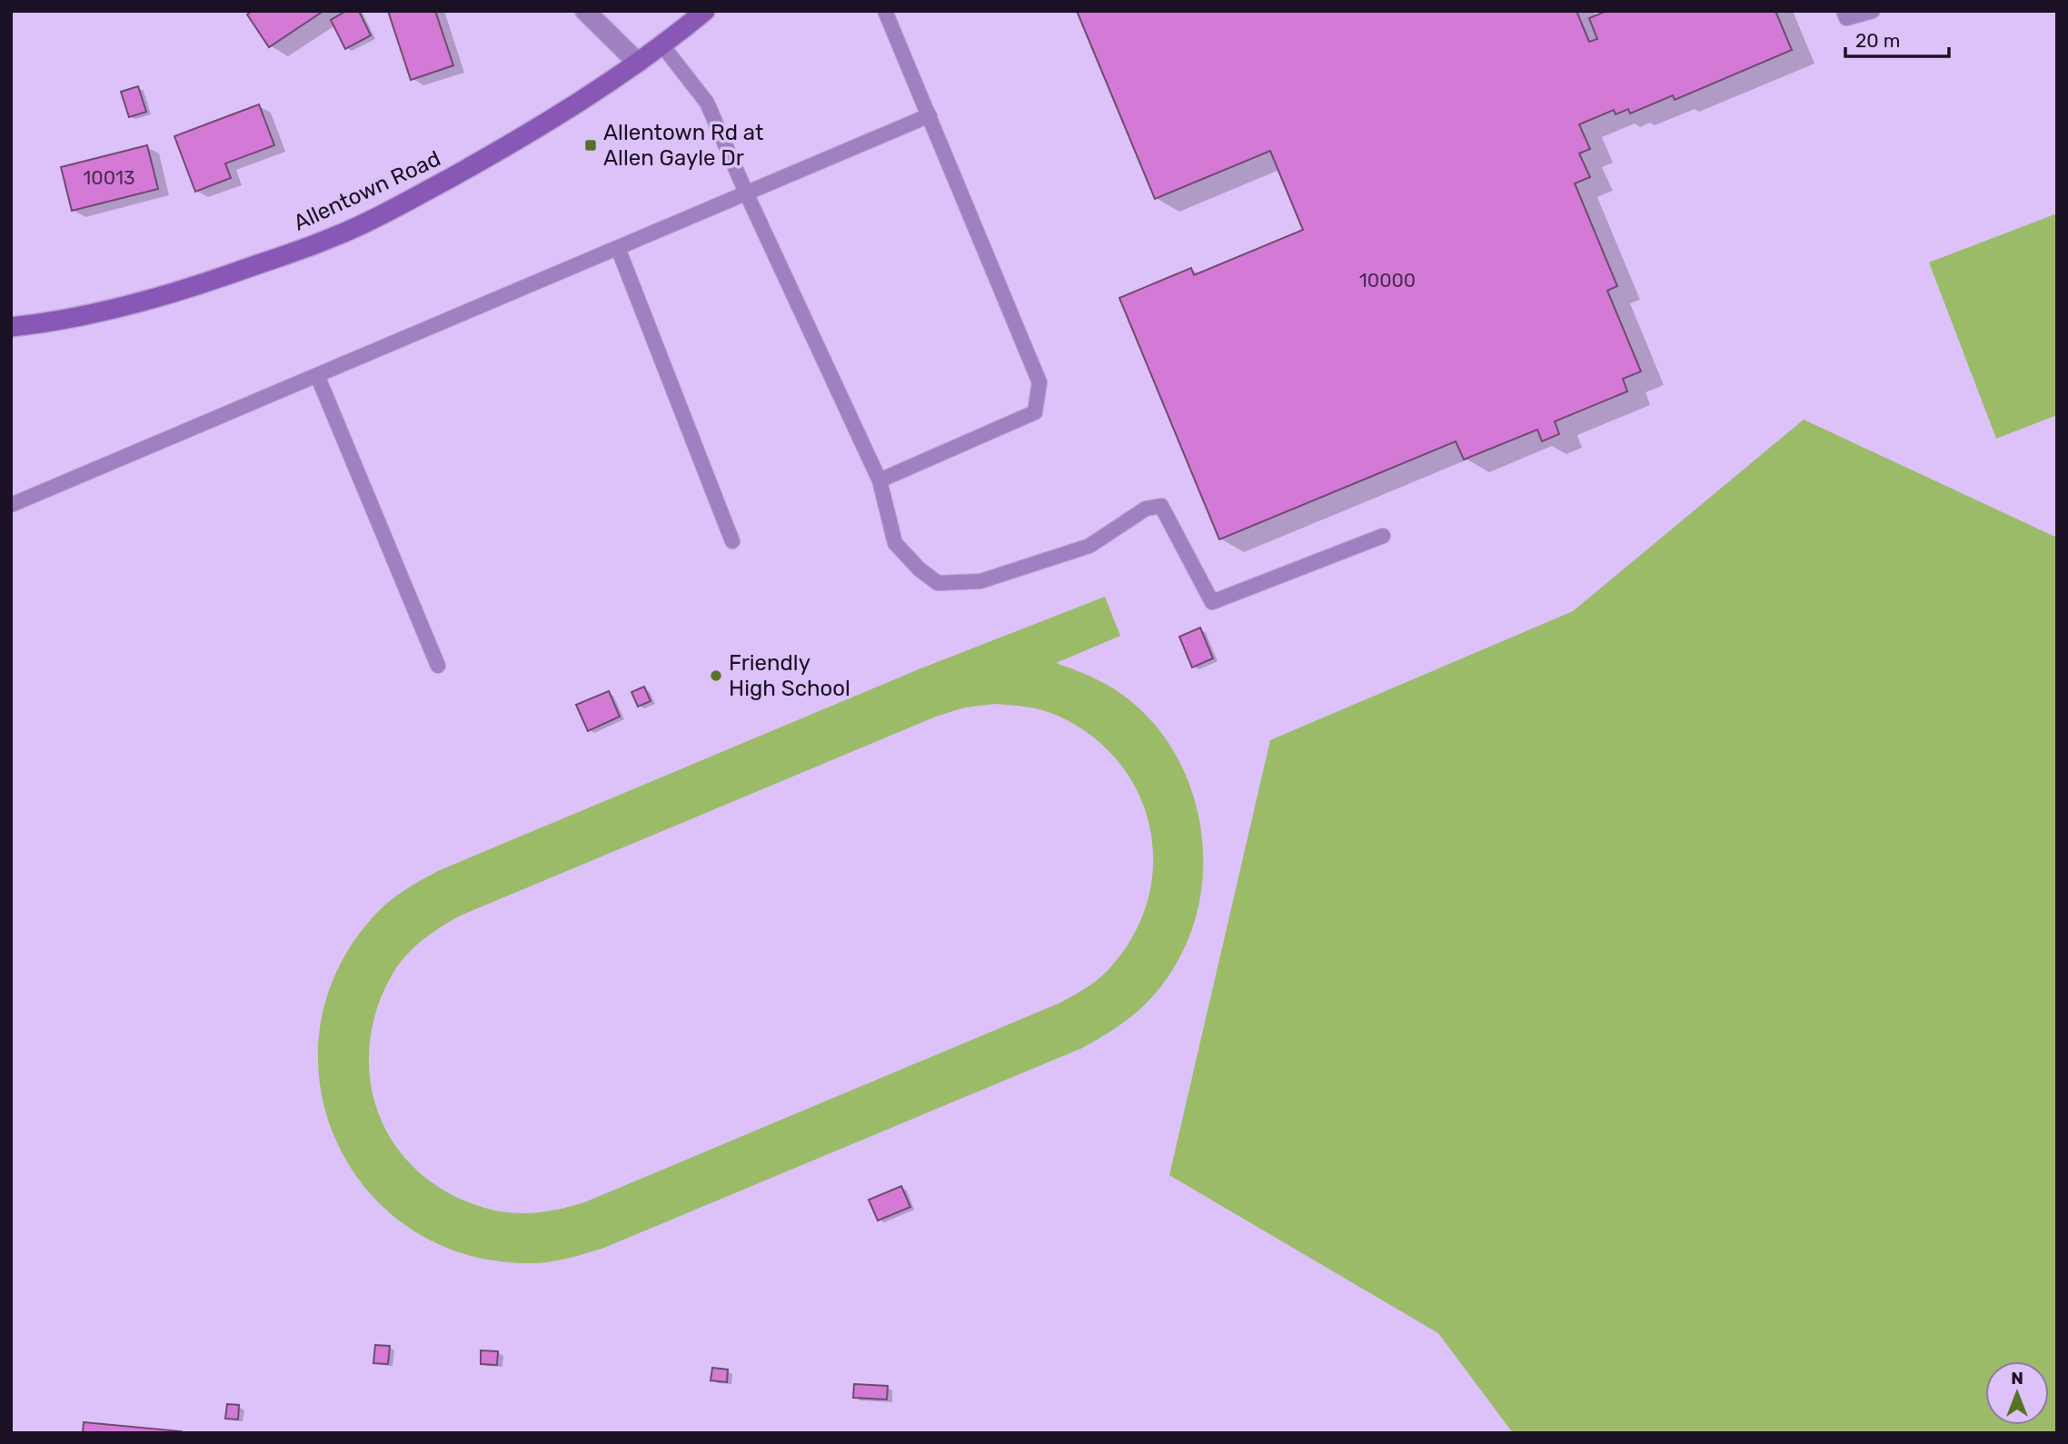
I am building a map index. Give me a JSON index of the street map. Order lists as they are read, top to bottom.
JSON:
{
  "streets": {
    "main road": ["Allentown Road"]
  },
  "places": {
    "transit": ["Allentown Rd at Allen Gayle Dr"],
    "other": ["Friendly High School"]
  },
  "house_numbers": ["10013", "10000"],
  "scale_bar": "20 m",
  "north": "top"
}
